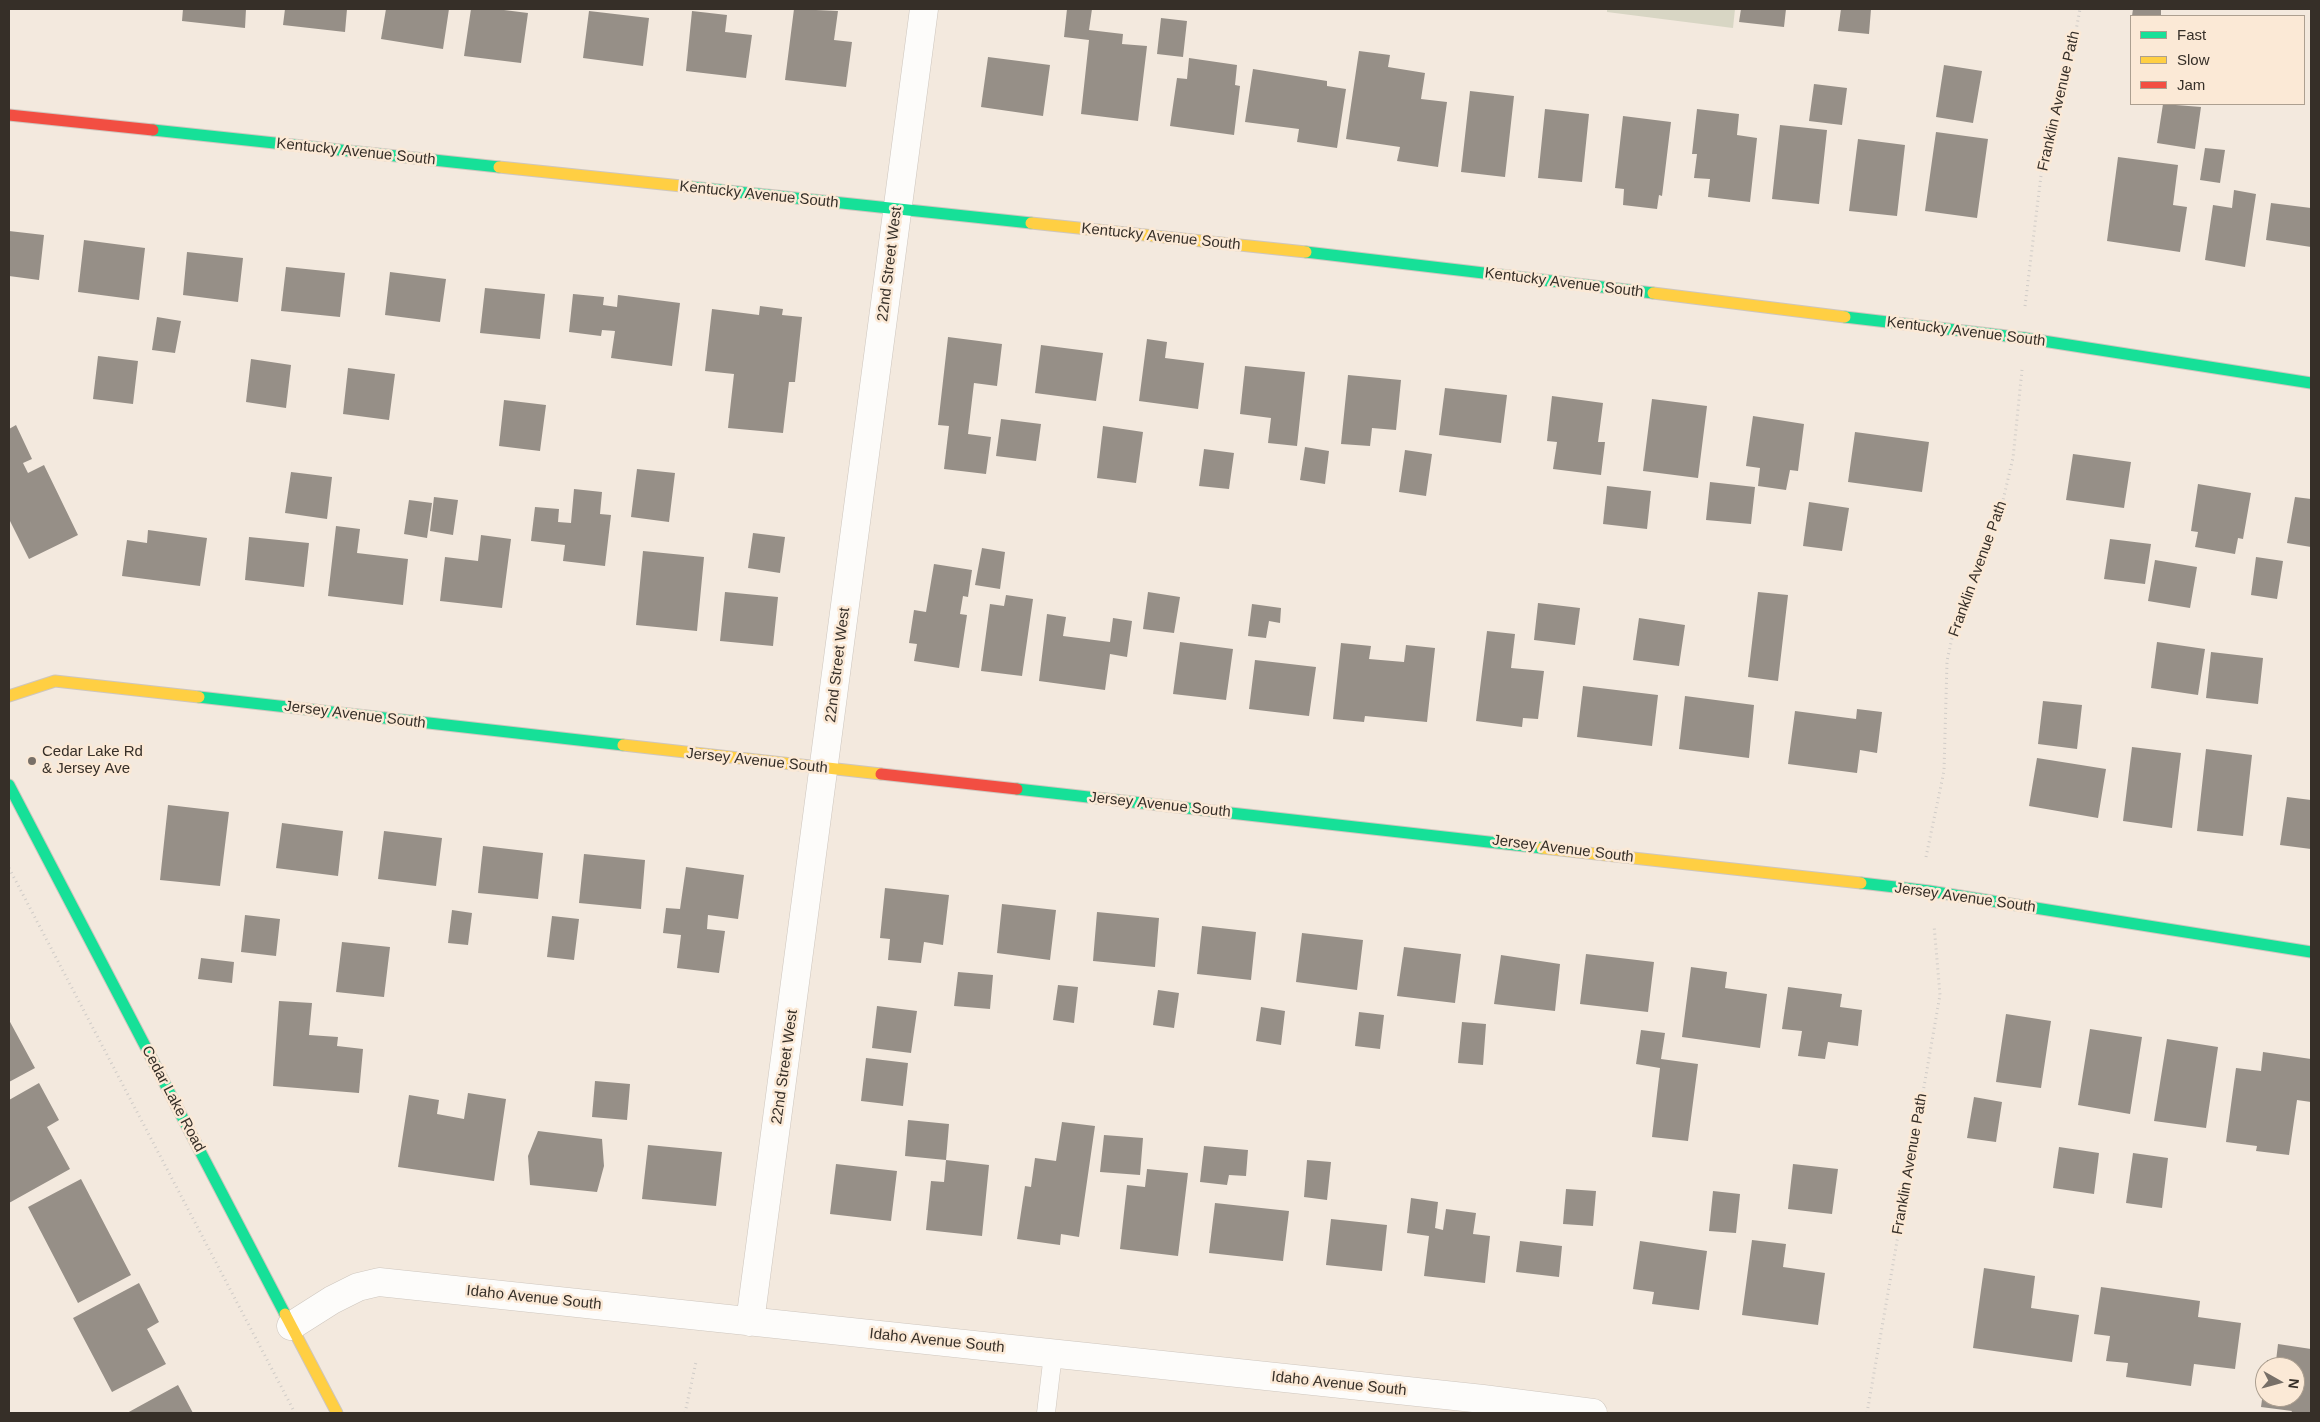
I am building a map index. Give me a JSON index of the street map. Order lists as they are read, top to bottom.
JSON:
{
  "streets": {
    "street": [
      "Kentucky Avenue South",
      "22nd Street West",
      "Jersey Avenue South",
      "Cedar Lake Road",
      "Idaho Avenue South"
    ],
    "path": ["Franklin Avenue Path"]
  },
  "crossings": [
    ["Kentucky Avenue South", "22nd Street West"],
    ["22nd Street West", "Jersey Avenue South"],
    ["22nd Street West", "Idaho Avenue South"],
    ["Cedar Lake Road", "Idaho Avenue South"]
  ],
  "places": ["Cedar Lake Rd & Jersey Ave"],
  "legend": ["Fast", "Slow", "Jam"],
  "north": "right"
}
